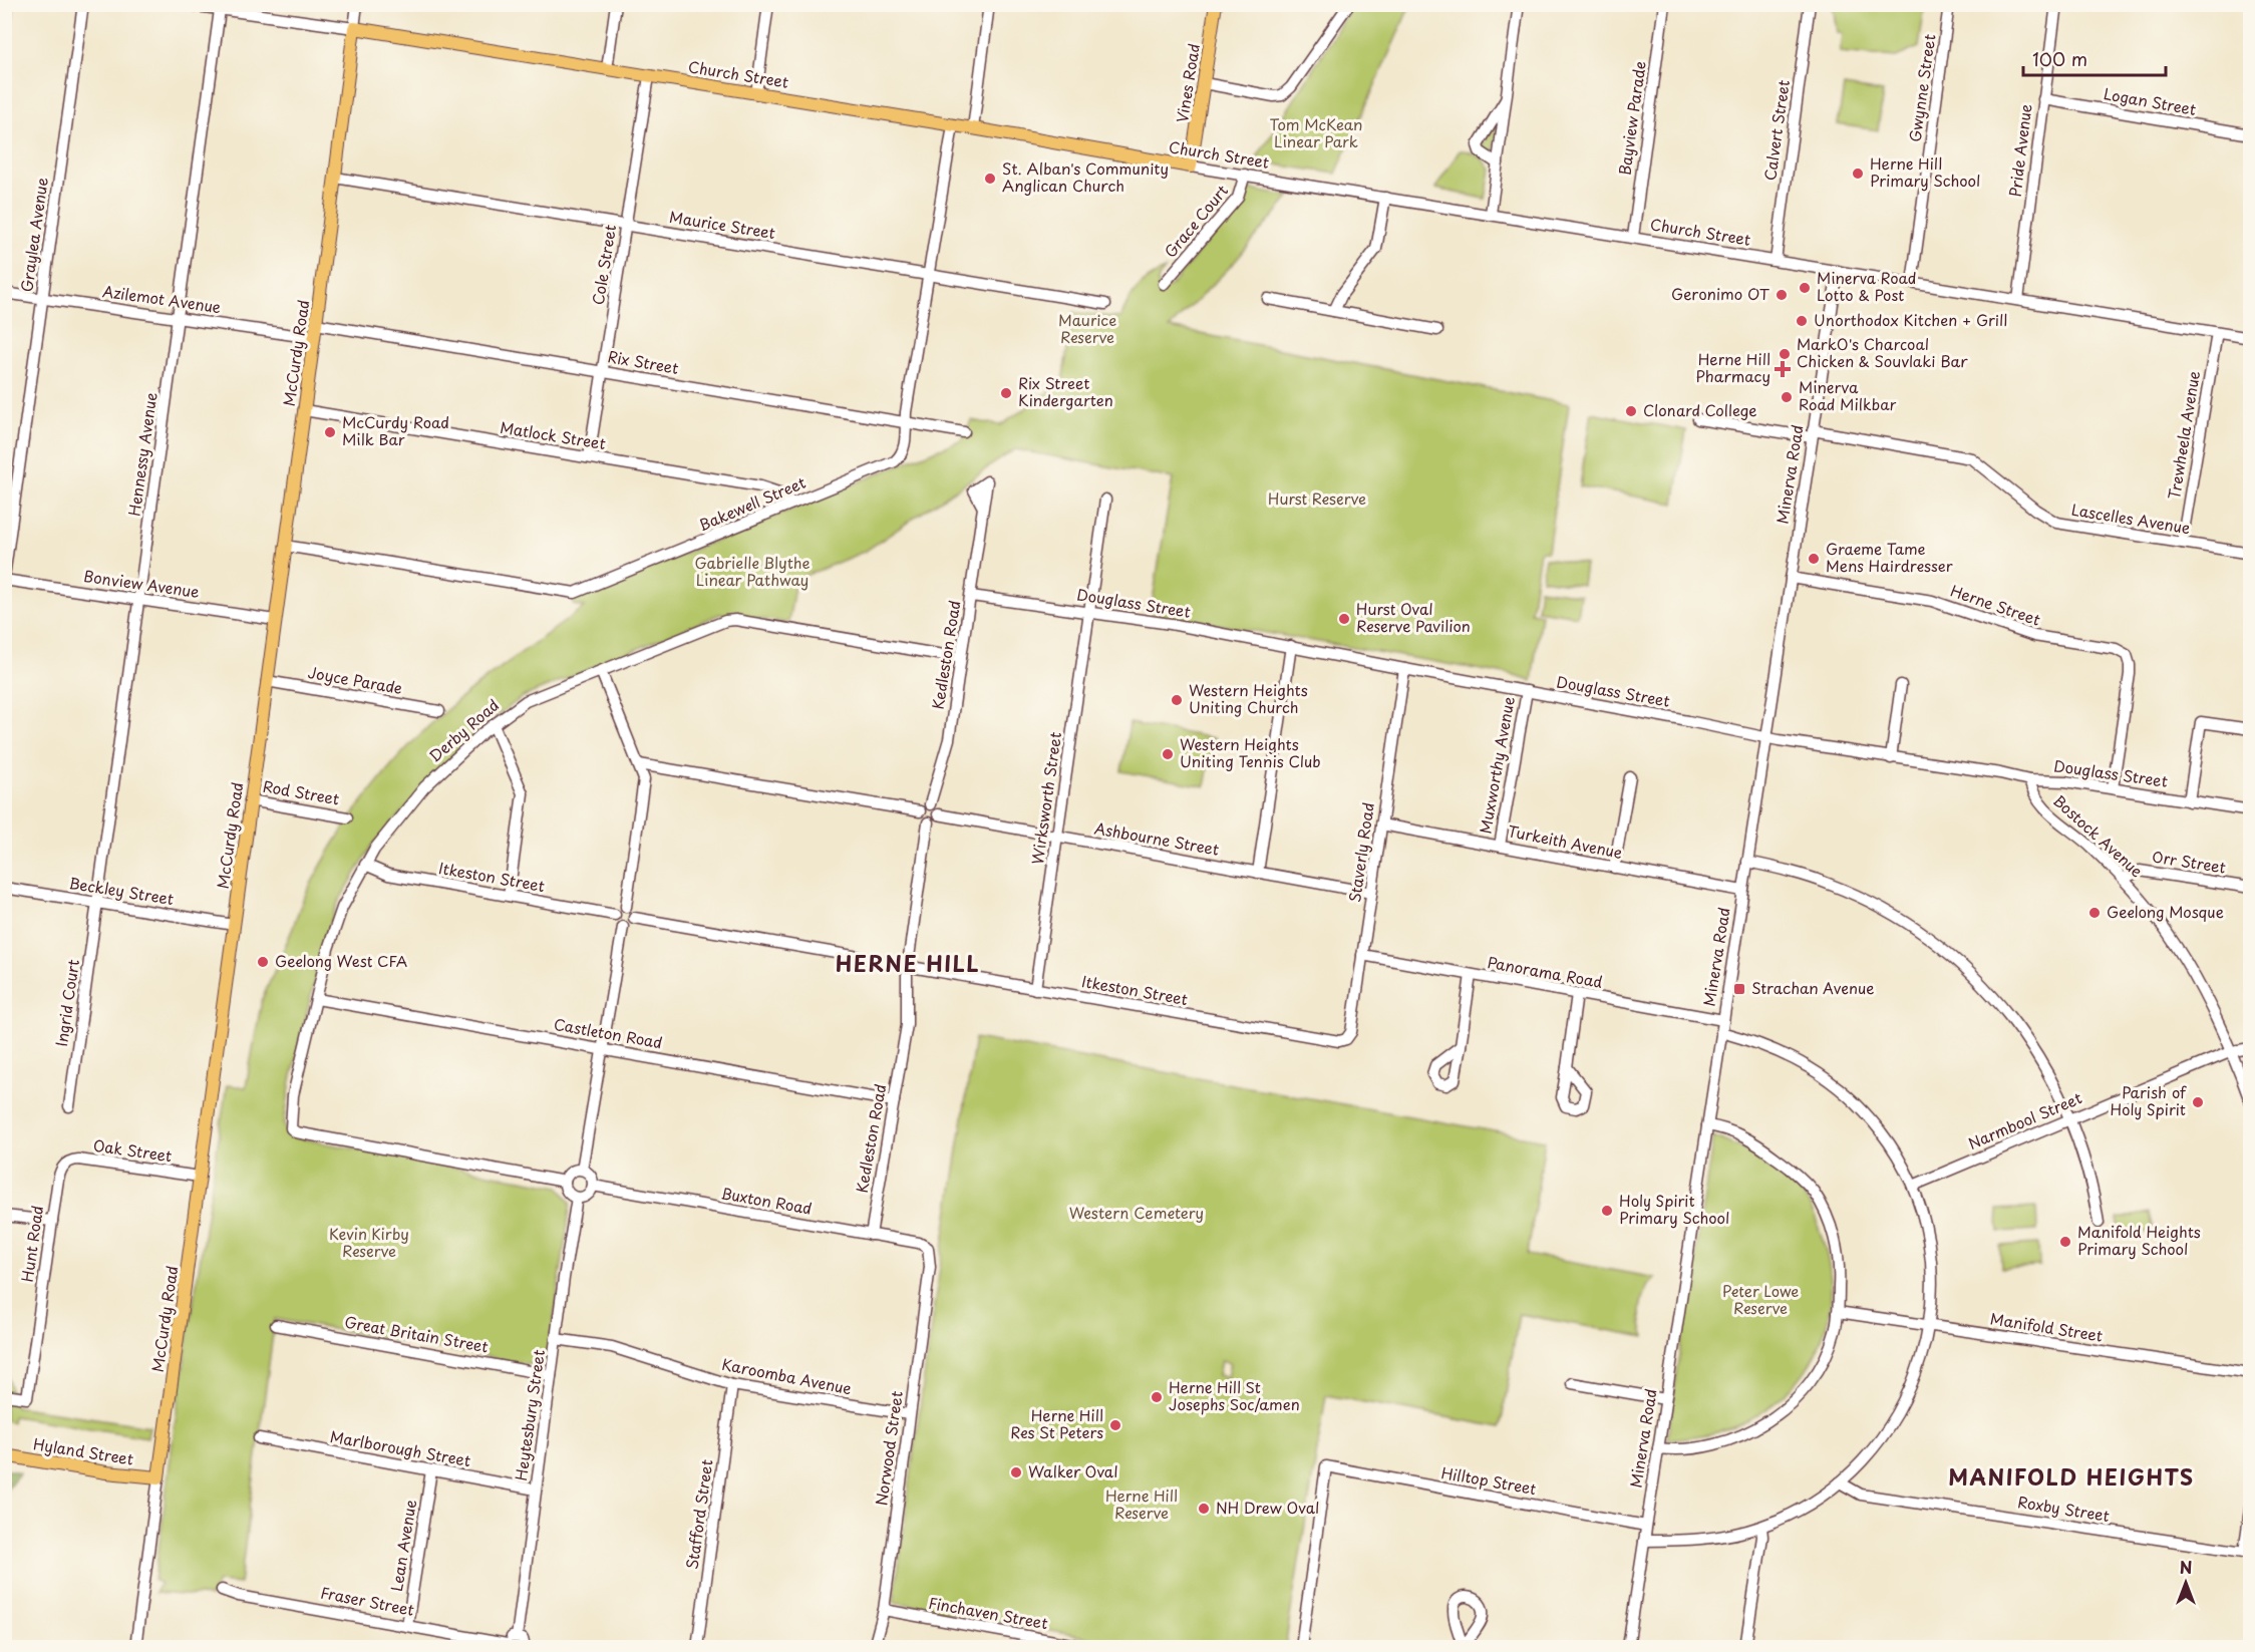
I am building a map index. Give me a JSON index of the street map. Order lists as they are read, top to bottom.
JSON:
{
  "streets": {
    "main road": [
      "Church Street",
      "Vines Road",
      "McCurdy Road",
      "Hyland Street"
    ],
    "street": [
      "Gwynne Street",
      "Logan Street",
      "Bayview Parade",
      "Calvert Street",
      "Pride Avenue",
      "Grace Court",
      "Maurice Street",
      "Graylea Avenue",
      "Cole Street",
      "Azilemot Avenue",
      "Rix Street",
      "Trewheela Avenue",
      "Matlock Street",
      "Hennessy Avenue",
      "Minerva Road",
      "Bakewell Street",
      "Lascelles Avenue",
      "Bonview Avenue",
      "Douglass Street",
      "Herne Street",
      "Kedleston Road",
      "Joyce Parade",
      "Derby Road",
      "Muxworthy Avenue",
      "Rod Street",
      "Wirksworth Street",
      "Bostock Avenue",
      "Ashbourne Street",
      "Turkeith Avenue",
      "Staverly Road",
      "Orr Street",
      "Itkeston Street",
      "Beckley Street",
      "Panorama Road",
      "Ingrid Court",
      "Castleton Road",
      "Narmbool Street",
      "Oak Street",
      "Buxton Road",
      "Hunt Road",
      "Manifold Street",
      "Great Britain Street",
      "Karoomba Avenue",
      "Heytesbury Street",
      "Norwood Street",
      "Marlborough Street",
      "Hilltop Street",
      "Roxby Street",
      "Stafford Street",
      "Lean Avenue",
      "Fraser Street",
      "Finchaven Street"
    ]
  },
  "crossings": [
    ["Church Street", "Vines Road"],
    ["Church Street", "Gwynne Street"],
    ["Church Street", "Bayview Parade"],
    ["Church Street", "Calvert Street"],
    ["Church Street", "Pride Avenue"],
    ["Church Street", "Grace Court"],
    ["Church Street", "Cole Street"],
    ["Church Street", "McCurdy Road"],
    ["Church Street", "Trewheela Avenue"],
    ["Church Street", "Hennessy Avenue"],
    ["Church Street", "Minerva Road"],
    ["Church Street", "Bakewell Street"],
    ["Logan Street", "Pride Avenue"],
    ["Maurice Street", "Cole Street"],
    ["Maurice Street", "McCurdy Road"],
    ["Maurice Street", "Bakewell Street"],
    ["Graylea Avenue", "Azilemot Avenue"],
    ["Graylea Avenue", "Bonview Avenue"],
    ["Cole Street", "Rix Street"],
    ["Cole Street", "Matlock Street"],
    ["Azilemot Avenue", "McCurdy Road"],
    ["Azilemot Avenue", "Hennessy Avenue"],
    ["McCurdy Road", "Rix Street"],
    ["McCurdy Road", "Matlock Street"],
    ["McCurdy Road", "Bakewell Street"],
    ["McCurdy Road", "Bonview Avenue"],
    ["McCurdy Road", "Joyce Parade"],
    ["McCurdy Road", "Rod Street"],
    ["McCurdy Road", "Beckley Street"],
    ["McCurdy Road", "Oak Street"],
    ["McCurdy Road", "Hyland Street"],
    ["Rix Street", "Bakewell Street"],
    ["Trewheela Avenue", "Lascelles Avenue"],
    ["Matlock Street", "Bakewell Street"],
    ["Hennessy Avenue", "Bonview Avenue"],
    ["Hennessy Avenue", "Beckley Street"],
    ["Hennessy Avenue", "Ingrid Court"],
    ["Minerva Road", "Lascelles Avenue"],
    ["Minerva Road", "Douglass Street"],
    ["Minerva Road", "Herne Street"],
    ["Minerva Road", "Turkeith Avenue"],
    ["Minerva Road", "Panorama Road"],
    ["Minerva Road", "Hilltop Street"],
    ["Douglass Street", "Herne Street"],
    ["Douglass Street", "Kedleston Road"],
    ["Douglass Street", "Muxworthy Avenue"],
    ["Douglass Street", "Wirksworth Street"],
    ["Douglass Street", "Bostock Avenue"],
    ["Douglass Street", "Staverly Road"],
    ["Kedleston Road", "Derby Road"],
    ["Kedleston Road", "Ashbourne Street"],
    ["Kedleston Road", "Itkeston Street"],
    ["Kedleston Road", "Castleton Road"],
    ["Kedleston Road", "Buxton Road"],
    ["Derby Road", "Itkeston Street"],
    ["Derby Road", "Castleton Road"],
    ["Derby Road", "Buxton Road"],
    ["Derby Road", "Heytesbury Street"],
    ["Muxworthy Avenue", "Turkeith Avenue"],
    ["Wirksworth Street", "Ashbourne Street"],
    ["Wirksworth Street", "Itkeston Street"],
    ["Bostock Avenue", "Orr Street"],
    ["Bostock Avenue", "Narmbool Street"],
    ["Ashbourne Street", "Staverly Road"],
    ["Turkeith Avenue", "Staverly Road"],
    ["Staverly Road", "Itkeston Street"],
    ["Staverly Road", "Panorama Road"],
    ["Beckley Street", "Ingrid Court"],
    ["Oak Street", "Hunt Road"],
    ["Buxton Road", "Heytesbury Street"],
    ["Buxton Road", "Norwood Street"],
    ["Great Britain Street", "Heytesbury Street"],
    ["Karoomba Avenue", "Heytesbury Street"],
    ["Karoomba Avenue", "Norwood Street"],
    ["Karoomba Avenue", "Stafford Street"],
    ["Heytesbury Street", "Marlborough Street"],
    ["Norwood Street", "Finchaven Street"],
    ["Marlborough Street", "Lean Avenue"],
    ["Lean Avenue", "Fraser Street"]
  ],
  "districts": ["HERNE HILL", "MANIFOLD HEIGHTS"],
  "parks": [
    "Tom McKean Linear Park",
    "Maurice Reserve",
    "Hurst Reserve",
    "Gabrielle Blythe Linear Pathway",
    "Western Cemetery",
    "Kevin Kirby Reserve",
    "Peter Lowe Reserve",
    "Herne Hill Reserve"
  ],
  "places": {
    "other": [
      "Herne Hill Primary School",
      "St. Alban's Community Anglican Church",
      "Minerva Road Lotto & Post",
      "Geronimo OT",
      "Unorthodox Kitchen + Grill",
      "MarkO's Charcoal Chicken & Souvlaki Bar",
      "Rix Street Kindergarten",
      "Minerva Road Milkbar",
      "Clonard College",
      "McCurdy Road Milk Bar",
      "Graeme Tame Mens Hairdresser",
      "Hurst Oval Reserve Pavilion",
      "Western Heights Uniting Church",
      "Western Heights Uniting Tennis Club",
      "Geelong Mosque",
      "Geelong West CFA",
      "Parish of Holy Spirit",
      "Holy Spirit Primary School",
      "Manifold Heights Primary School",
      "Herne Hill St Josephs Soc/amen",
      "Herne Hill Res St Peters",
      "Walker Oval",
      "NH Drew Oval"
    ],
    "health": ["Herne Hill Pharmacy"],
    "transit": ["Strachan Avenue"]
  },
  "scale_bar": "100 m",
  "north": "top"
}
